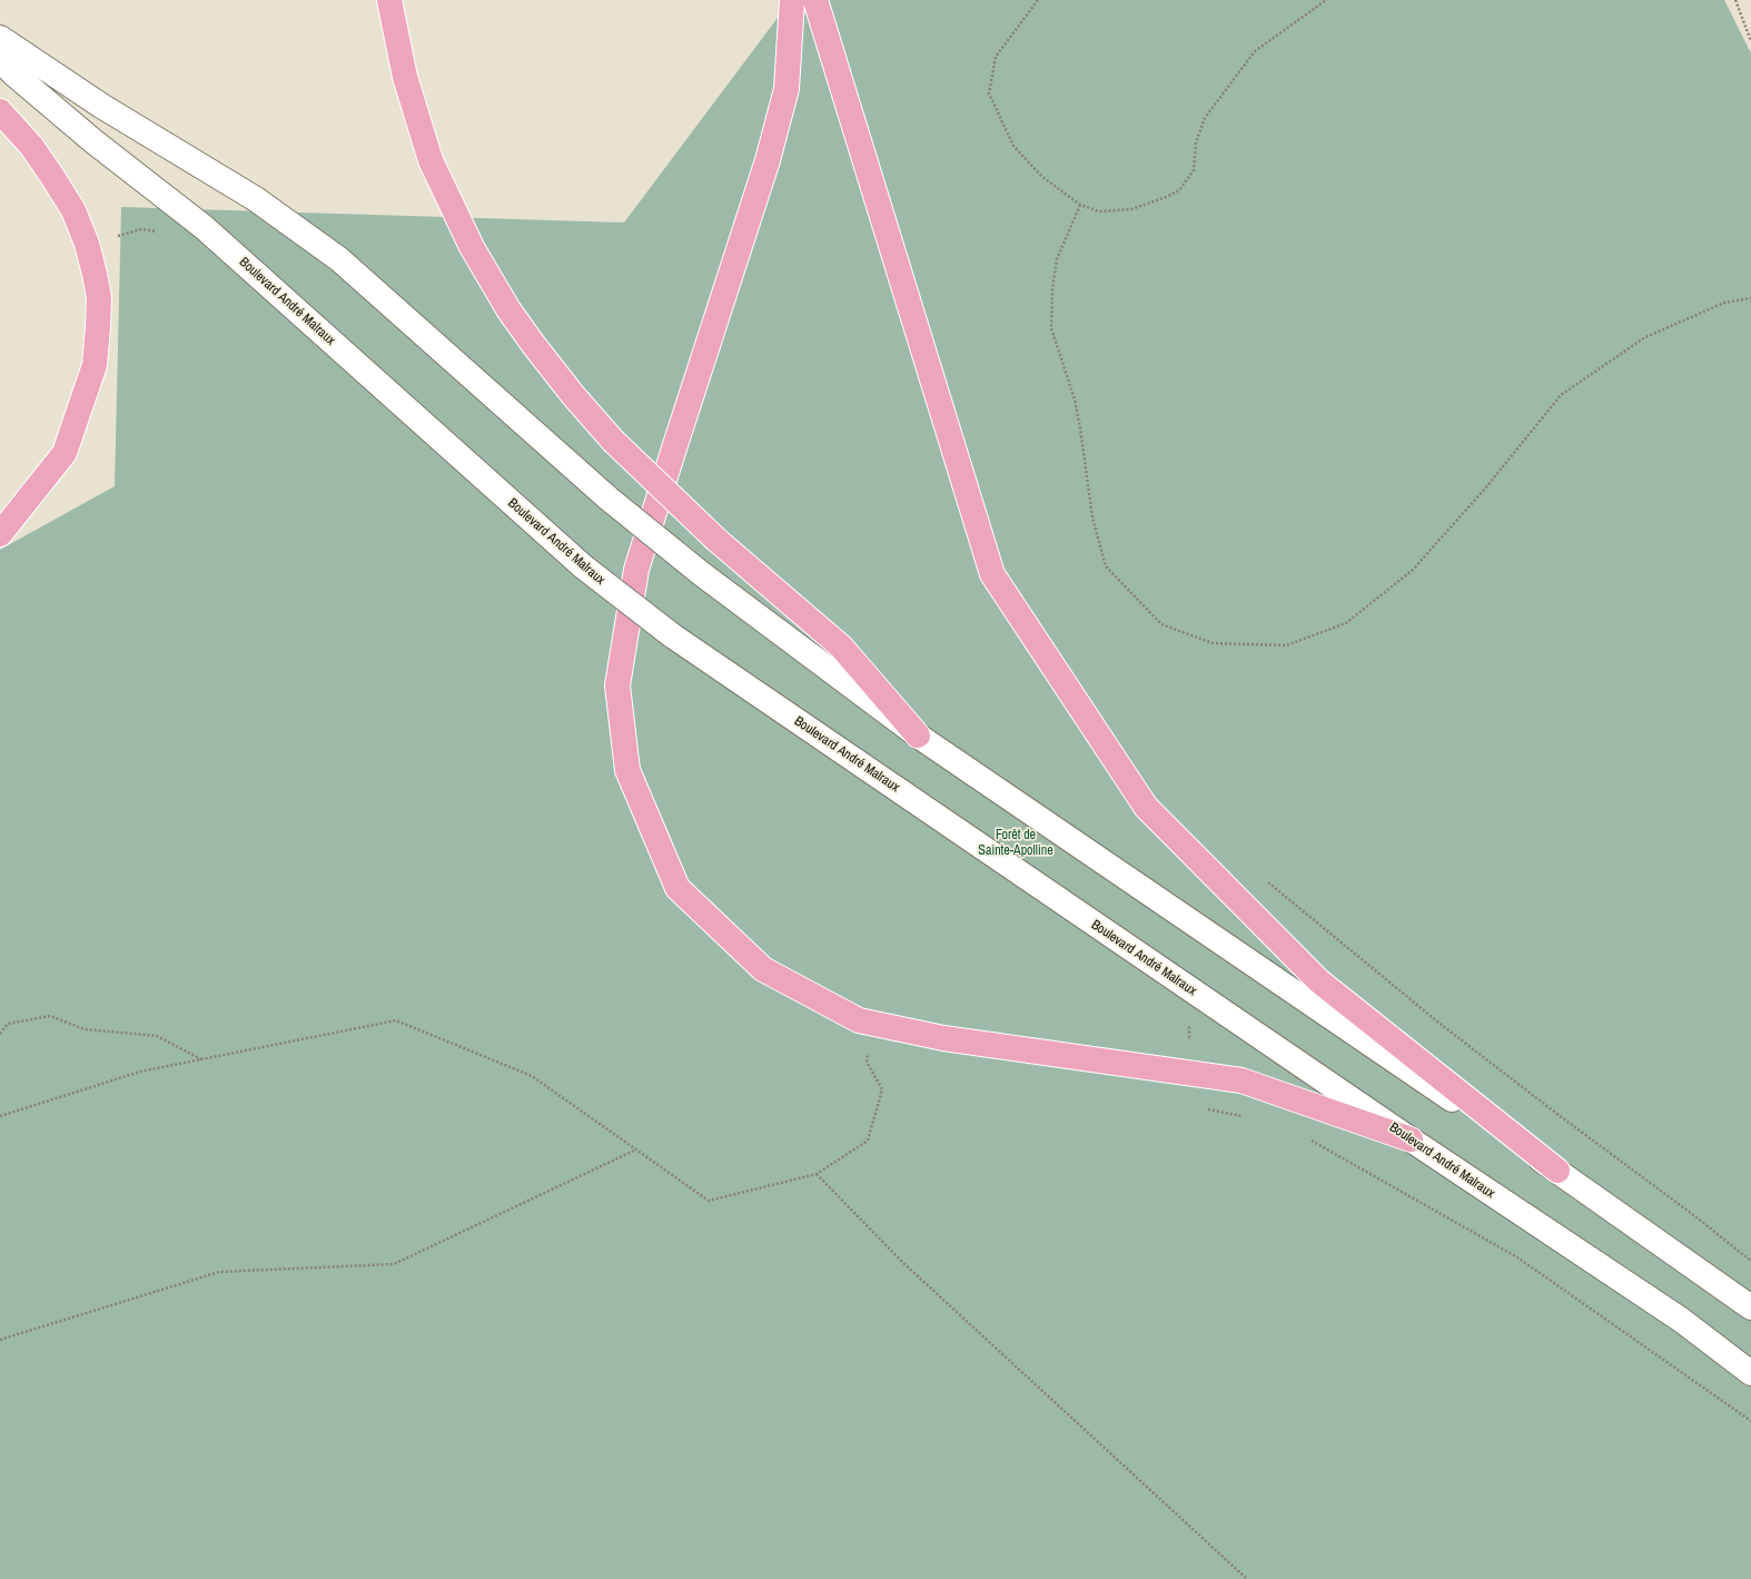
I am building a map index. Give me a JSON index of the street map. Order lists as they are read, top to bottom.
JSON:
{
  "streets": {
    "street": ["Boulevard André Malraux"]
  },
  "parks": ["Forêt de Sainte-Apolline"]
}
